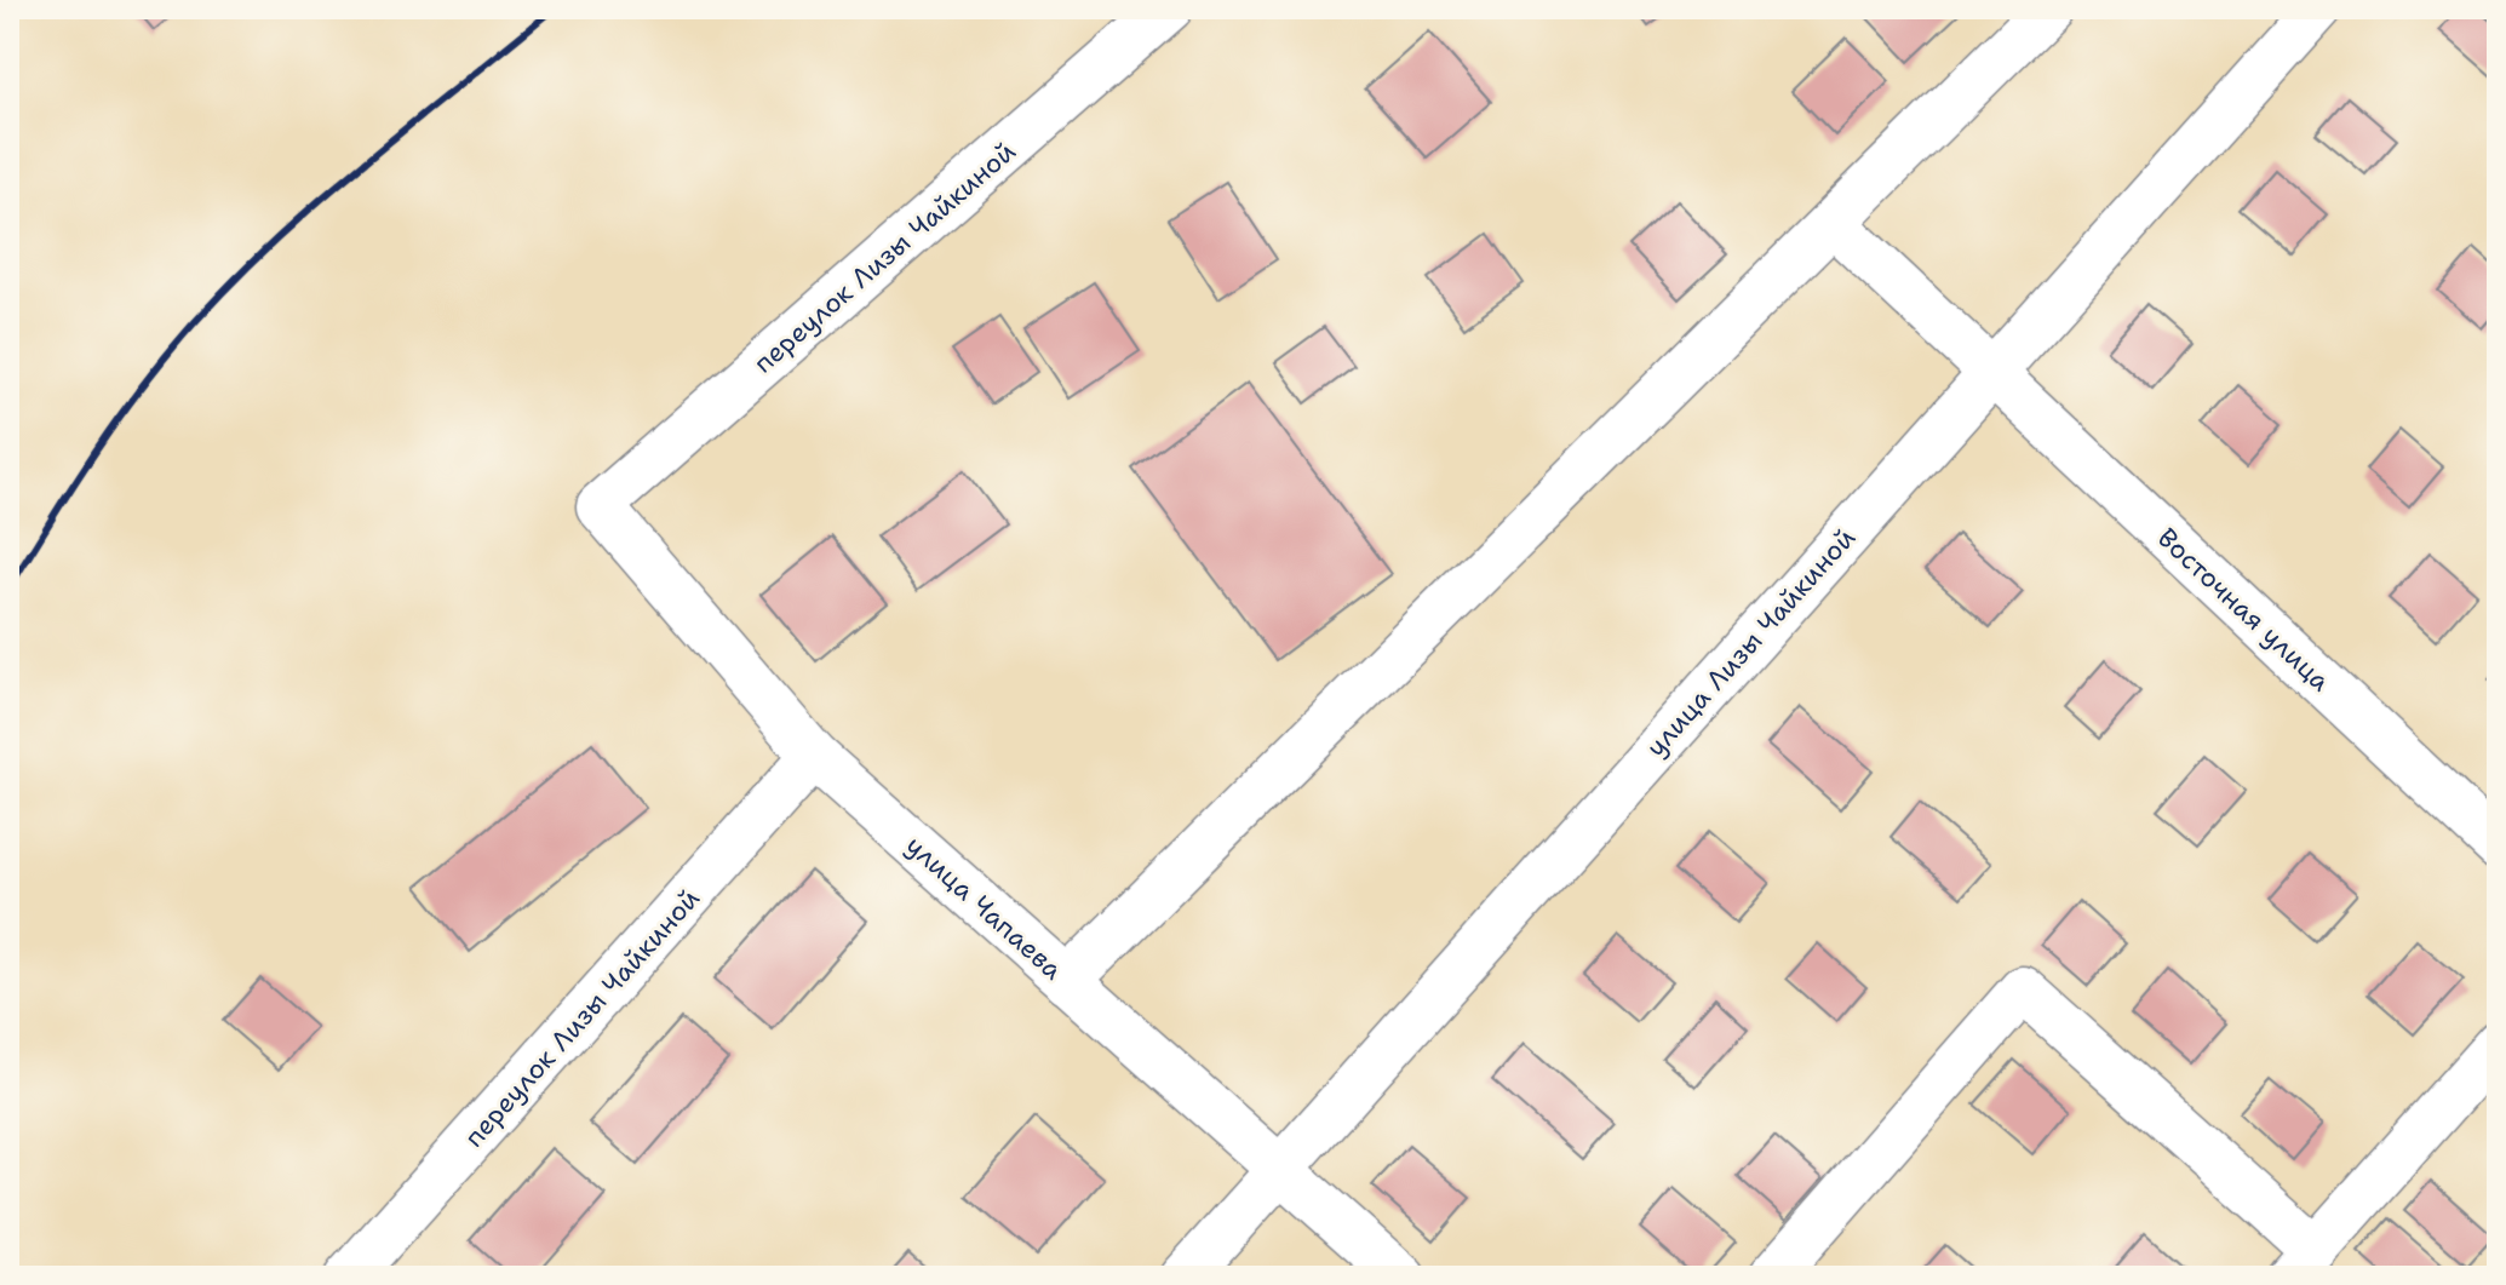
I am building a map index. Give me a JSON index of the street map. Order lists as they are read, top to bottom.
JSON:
{
  "streets": {
    "street": [
      "переулок Лизы Чайкиной",
      "Восточная улица",
      "улица Лизы Чайкиной",
      "улица Чапаева"
    ]
  },
  "crossings": [
    ["переулок Лизы Чайкиной", "улица Чапаева"],
    ["Восточная улица", "улица Лизы Чайкиной"],
    ["улица Лизы Чайкиной", "улица Чапаева"]
  ]
}
